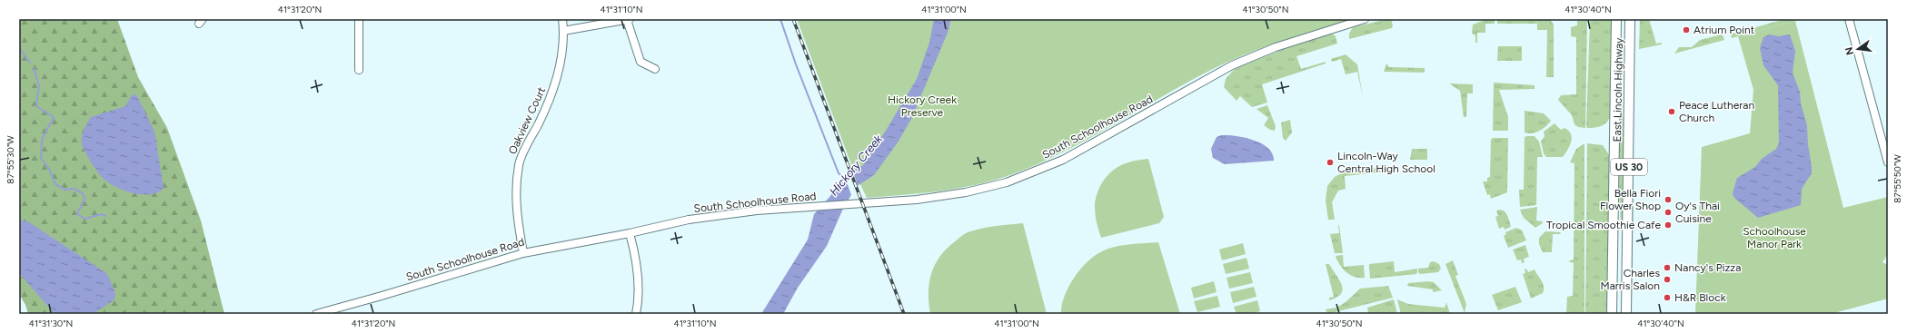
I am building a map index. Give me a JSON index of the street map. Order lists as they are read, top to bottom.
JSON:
{
  "streets": {
    "main road": ["East Lincoln Highway", "US 30"],
    "street": ["Oakview Court", "South Schoolhouse Road"]
  },
  "crossings": [
    ["Oakview Court", "South Schoolhouse Road"]
  ],
  "water": ["Hickory Creek"],
  "parks": ["Hickory Creek Preserve", "Schoolhouse Manor Park"],
  "places": [
    "Atrium Point",
    "Peace Lutheran Church",
    "Lincoln-Way Central High School",
    "Bella Fiori Flower Shop",
    "Oy's Thai Cuisine",
    "Tropical Smoothie Cafe",
    "Nancy's Pizza",
    "Charles Marris Salon",
    "H&R Block"
  ],
  "north": "left",
  "coordinates": [
    "41°31'20\"N",
    "41°31'10\"N",
    "41°31'00\"N",
    "41°30'50\"N",
    "41°30'40\"N",
    "87°55'30\"W",
    "87°55'50\"W",
    "41°31'30\"N"
  ]
}
